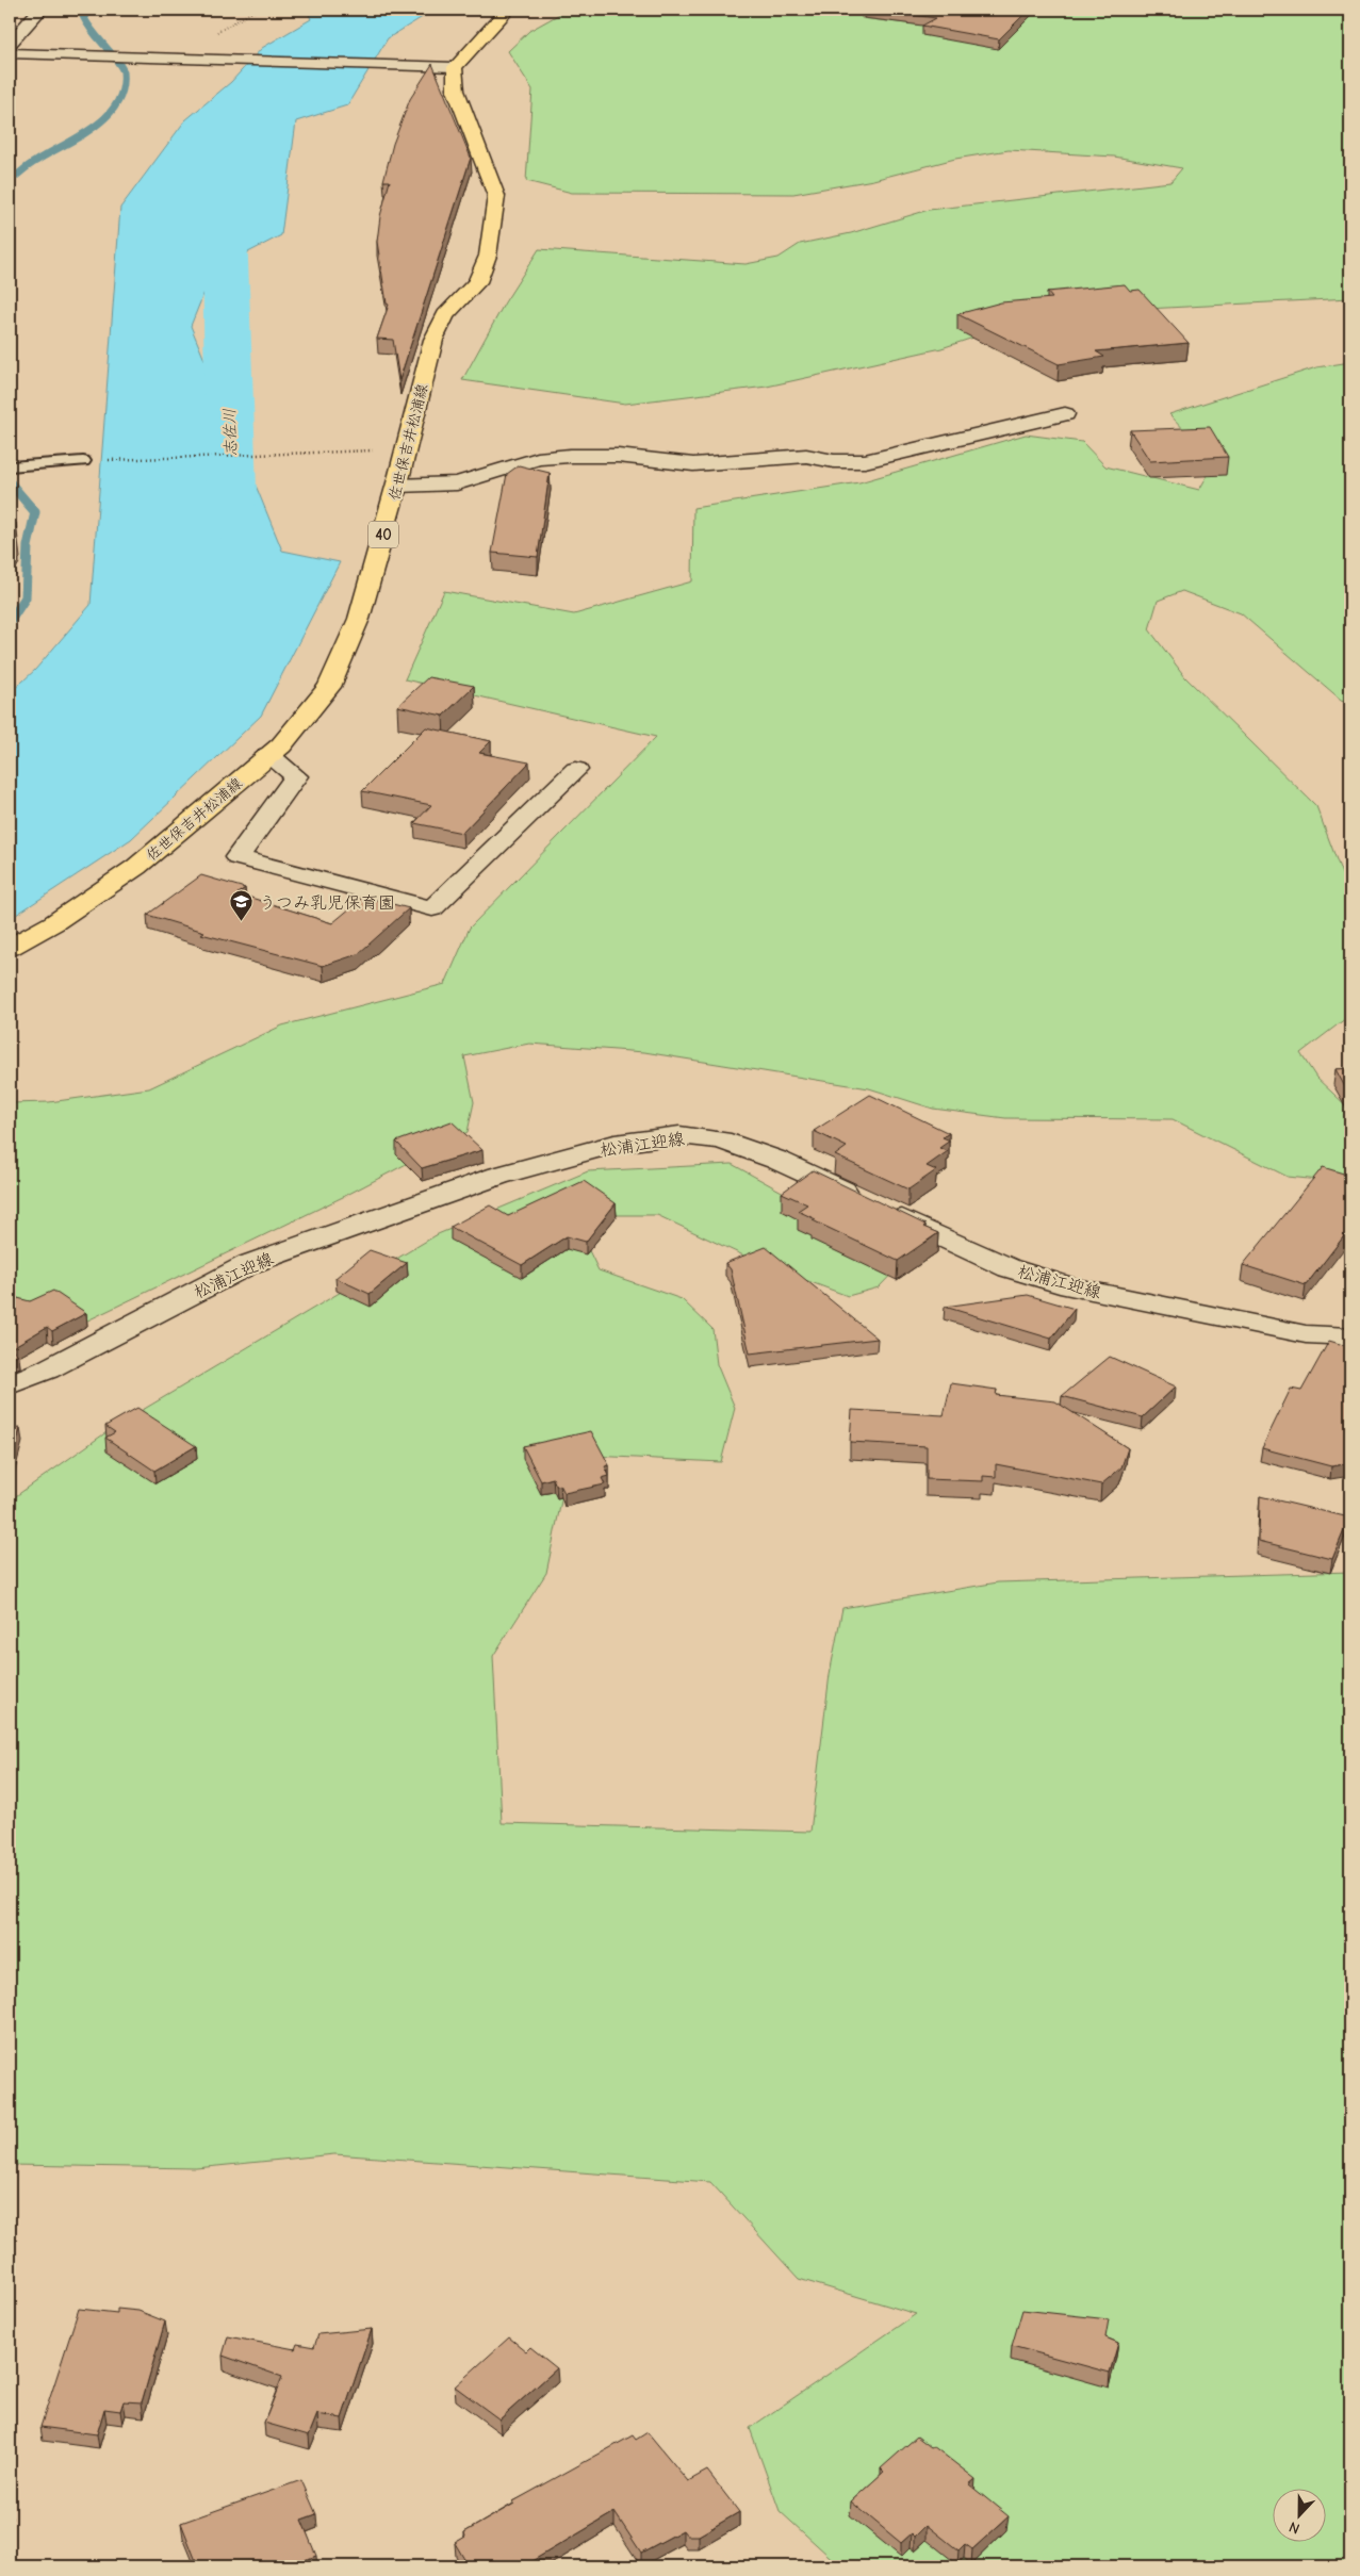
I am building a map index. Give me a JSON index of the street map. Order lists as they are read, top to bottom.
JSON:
{
  "streets": {
    "main road": ["佐世保吉井松浦線", "40"],
    "street": ["松浦江迎線"]
  },
  "water": ["志佐川"],
  "places": {
    "school or university": ["うつみ乳児保育園"]
  },
  "north": "bottom"
}
